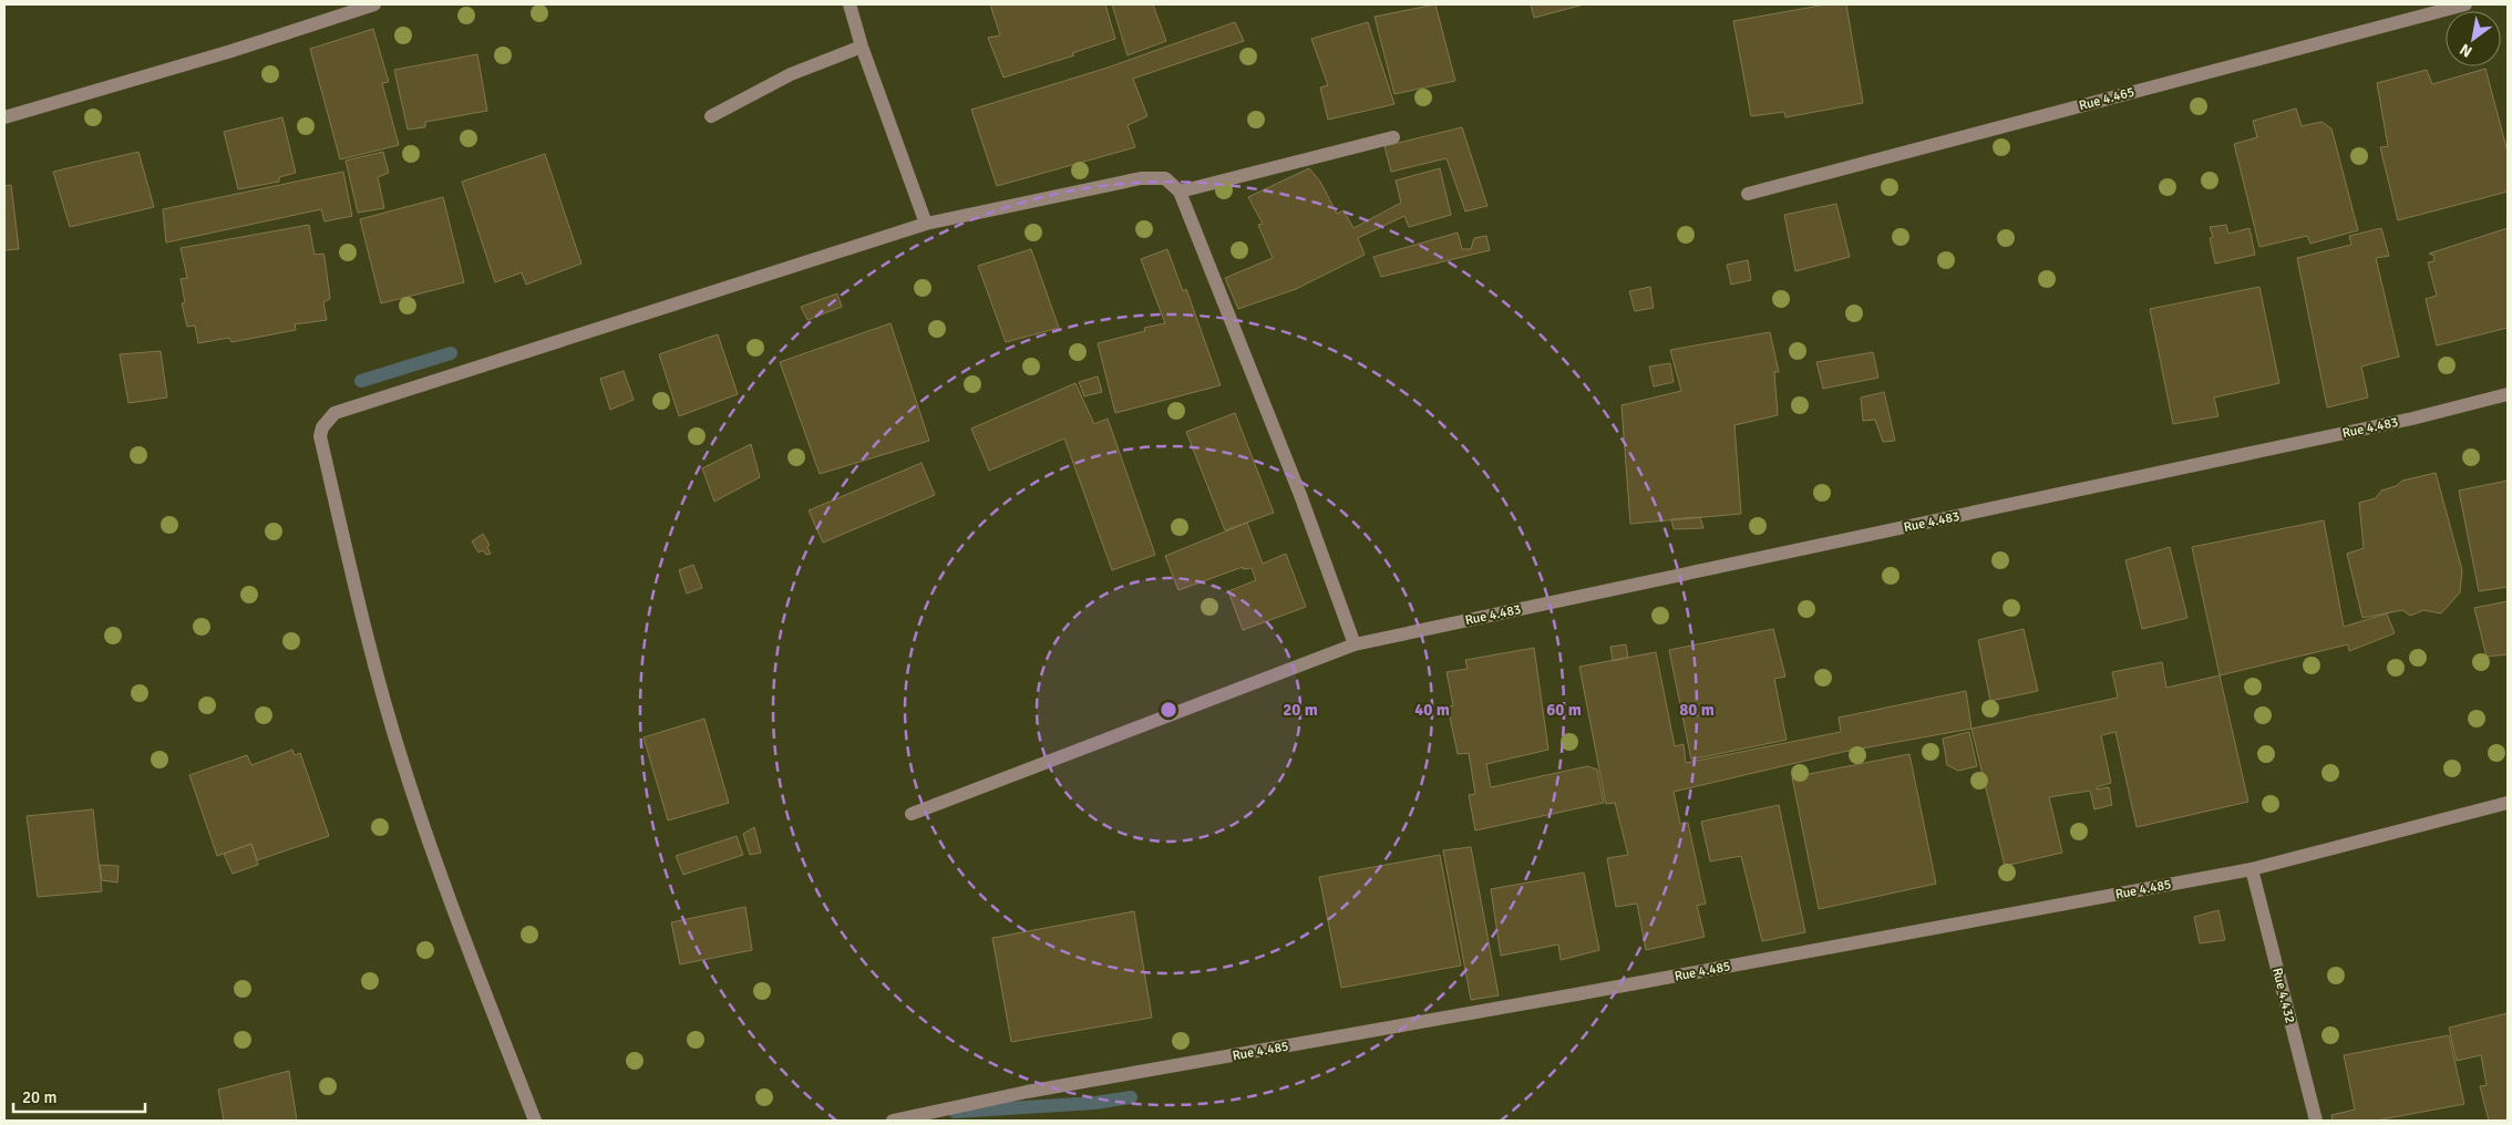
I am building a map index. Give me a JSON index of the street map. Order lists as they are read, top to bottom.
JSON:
{
  "streets": {
    "street": [
      "Rue 4.465",
      "Rue 4.483",
      "Rue 4.485",
      "Rue 4.432"
    ]
  },
  "crossings": [
    ["Rue 4.485", "Rue 4.432"]
  ],
  "scale_bar": "20 m",
  "north": "bottom left",
  "rings": [
    "20 m",
    "40 m",
    "60 m",
    "80 m"
  ]
}
